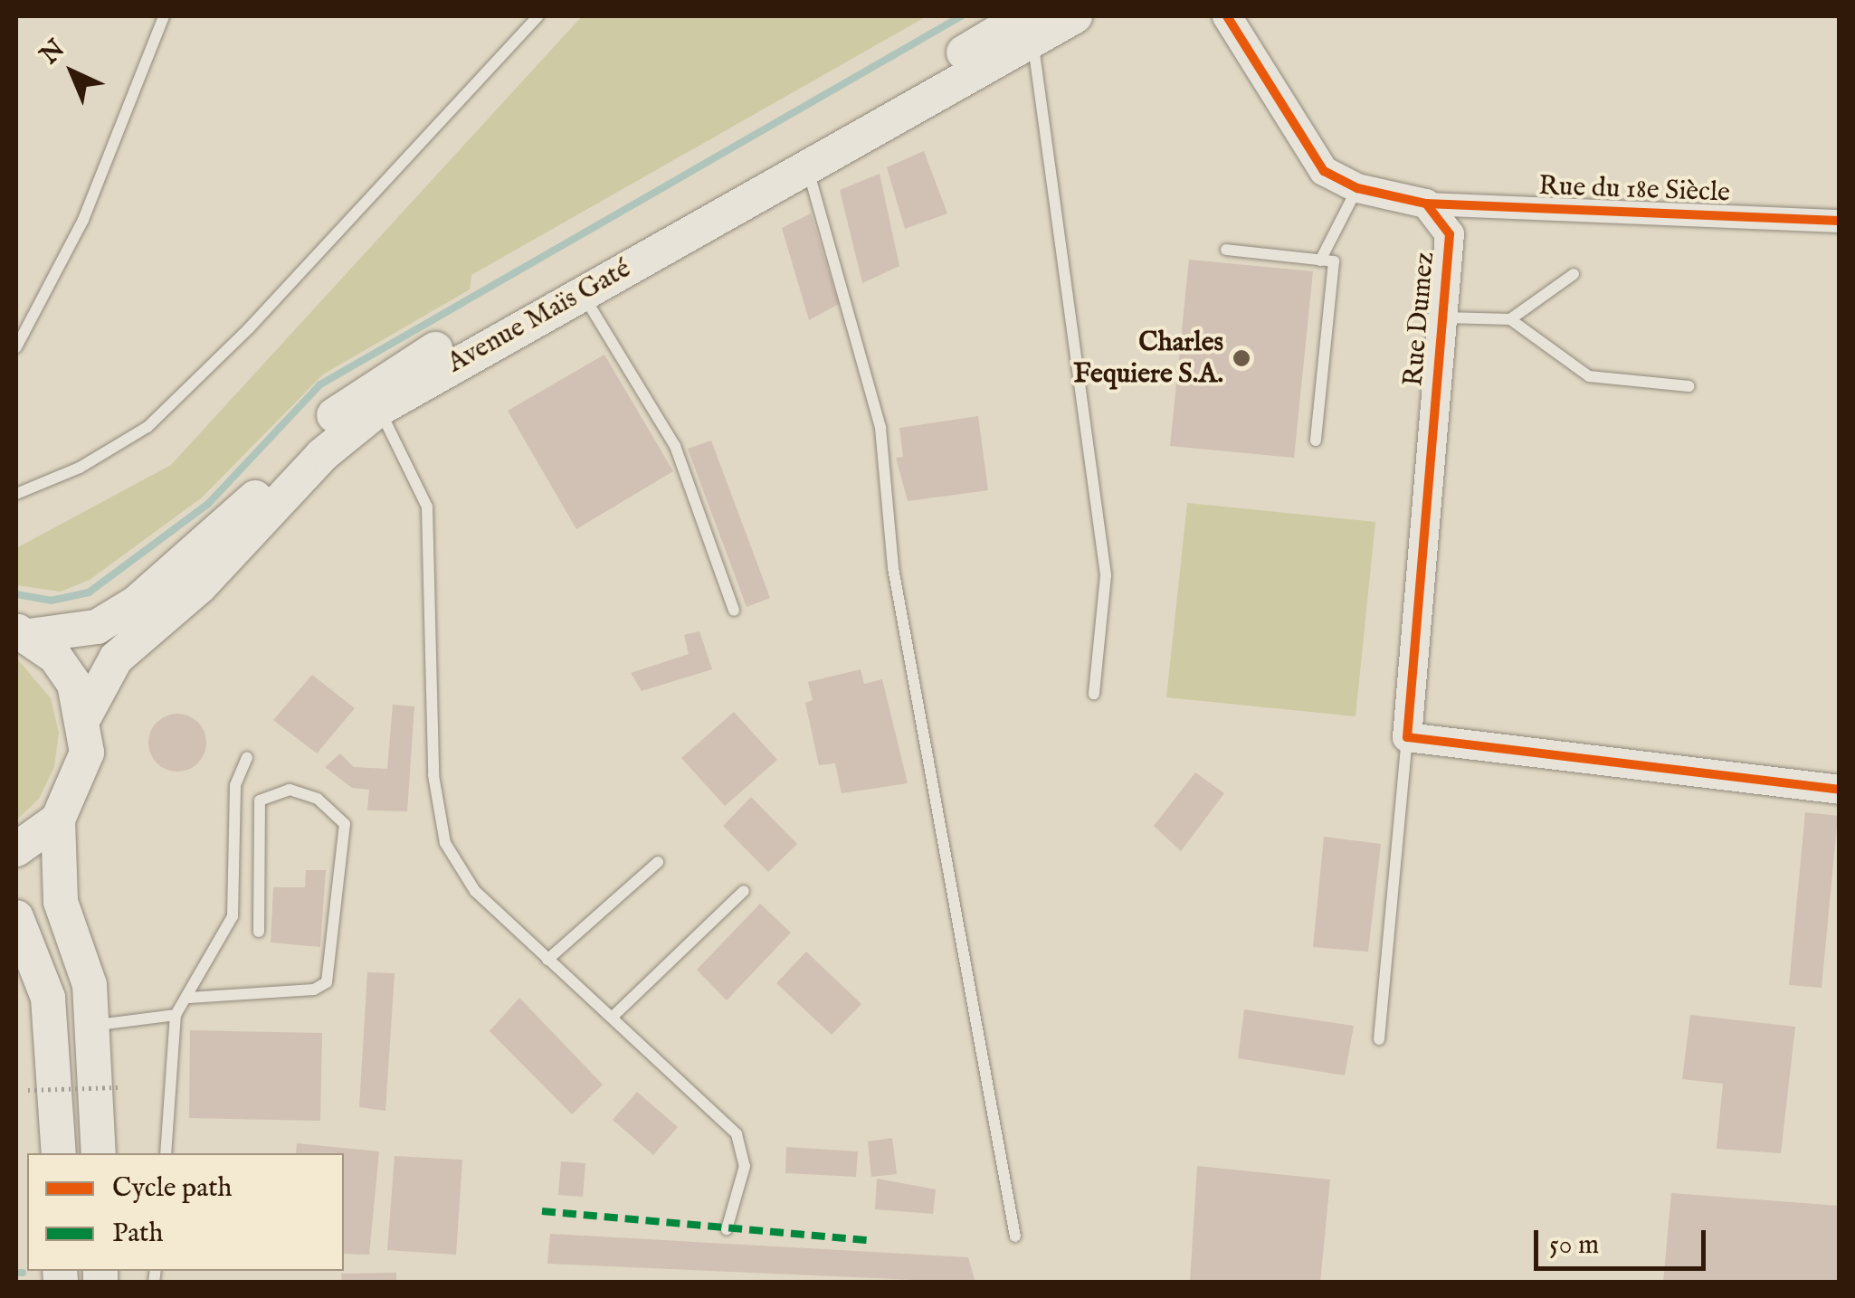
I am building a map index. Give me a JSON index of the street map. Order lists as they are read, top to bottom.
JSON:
{
  "streets": {
    "main road": ["Avenue Maïs Gaté"],
    "street": ["Rue du 18e Siècle", "Rue Dumez"]
  },
  "crossings": [
    ["Rue du 18e Siècle", "Rue Dumez"]
  ],
  "places": ["Charles Fequiere S.A."],
  "legend": ["Cycle path", "Path"],
  "scale_bar": "50 m",
  "north": "top left"
}
